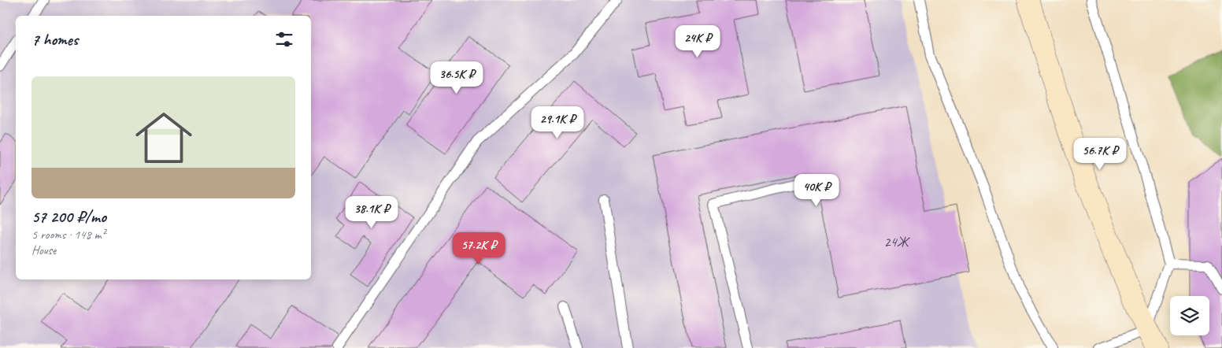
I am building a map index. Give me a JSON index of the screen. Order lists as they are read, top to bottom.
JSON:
{
  "house_numbers": ["24Ж"],
  "page": {
    "heading": "7 homes",
    "price": [
      "24K ₽",
      "36.5K ₽",
      "29.1K ₽",
      "56.7K ₽",
      "40K ₽",
      "38.1K ₽",
      "57.2K ₽"
    ],
    "list": [
      {
        "name": "57 200 ₽/mo",
        "note": "5 rooms · 148 m² · House"
      }
    ]
  }
}
